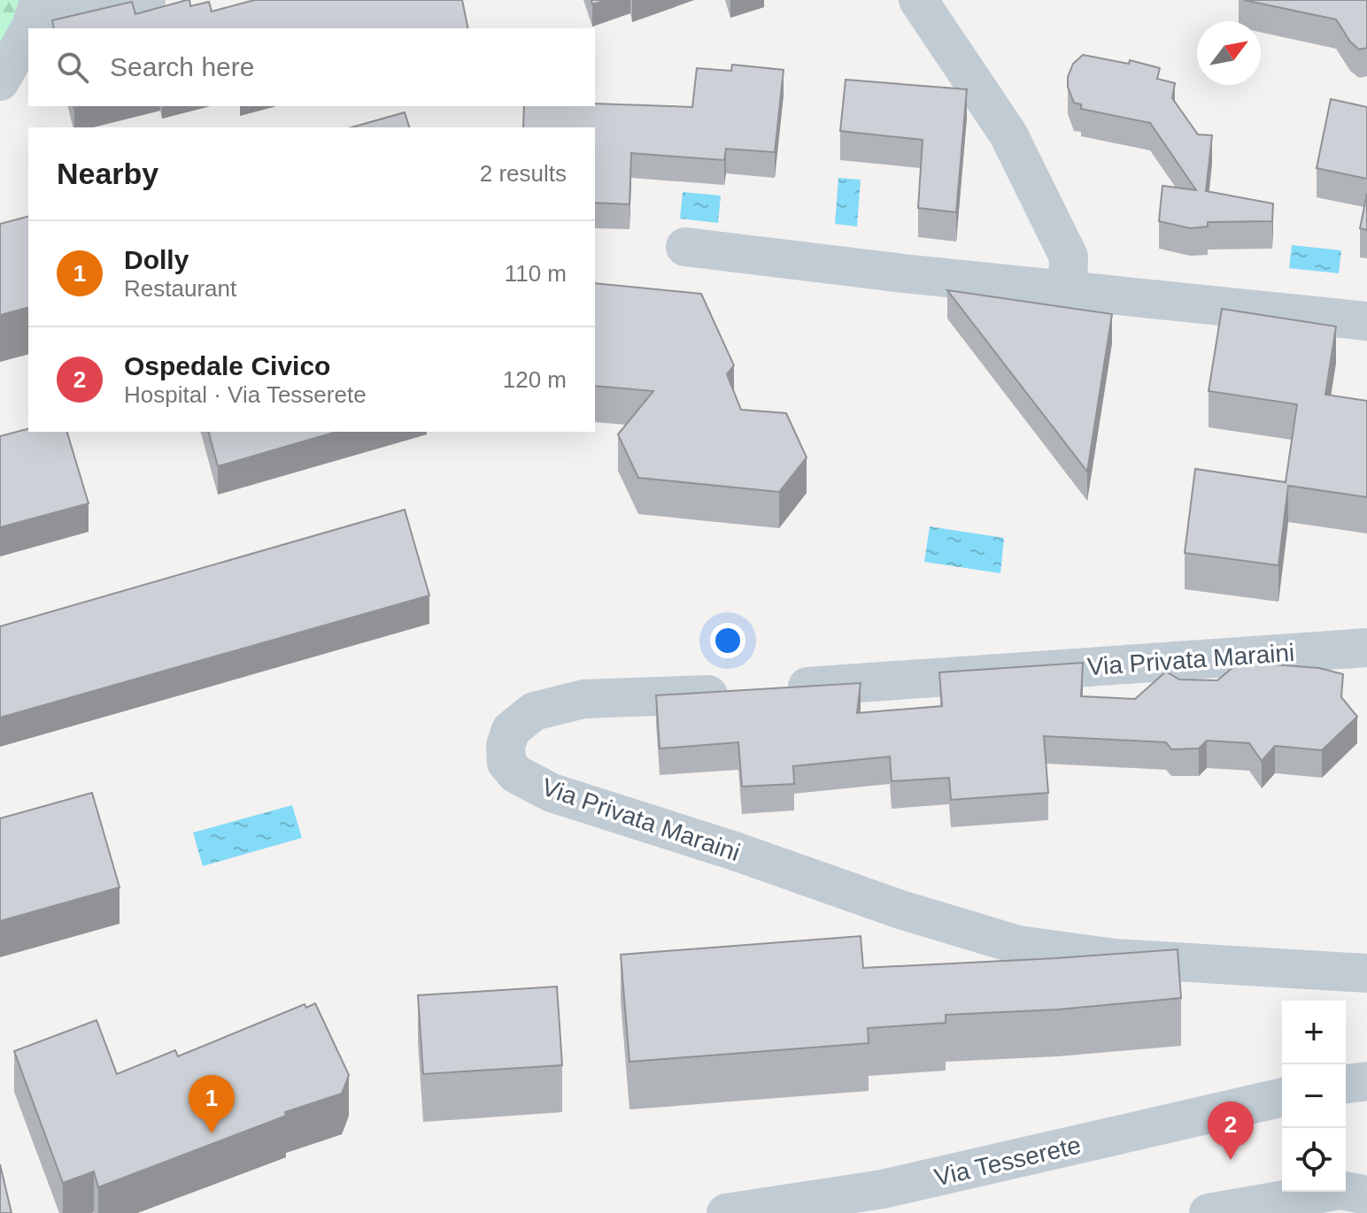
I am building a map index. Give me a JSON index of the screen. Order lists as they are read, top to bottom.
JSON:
{
  "streets": {
    "street": ["Via Privata Maraini", "Via Tesserete"]
  },
  "north": "top right",
  "page": {
    "search": "Search here",
    "heading": ["Nearby", "2 results"],
    "list": [
      {
        "mark": "1",
        "name": "Dolly",
        "note": "Restaurant",
        "value": "110 m"
      },
      {
        "mark": "2",
        "name": "Ospedale Civico",
        "note": "Hospital · Via Tesserete",
        "value": "120 m"
      }
    ],
    "map_buttons": ["+", "−"],
    "pins": ["1", "2"]
  }
}
